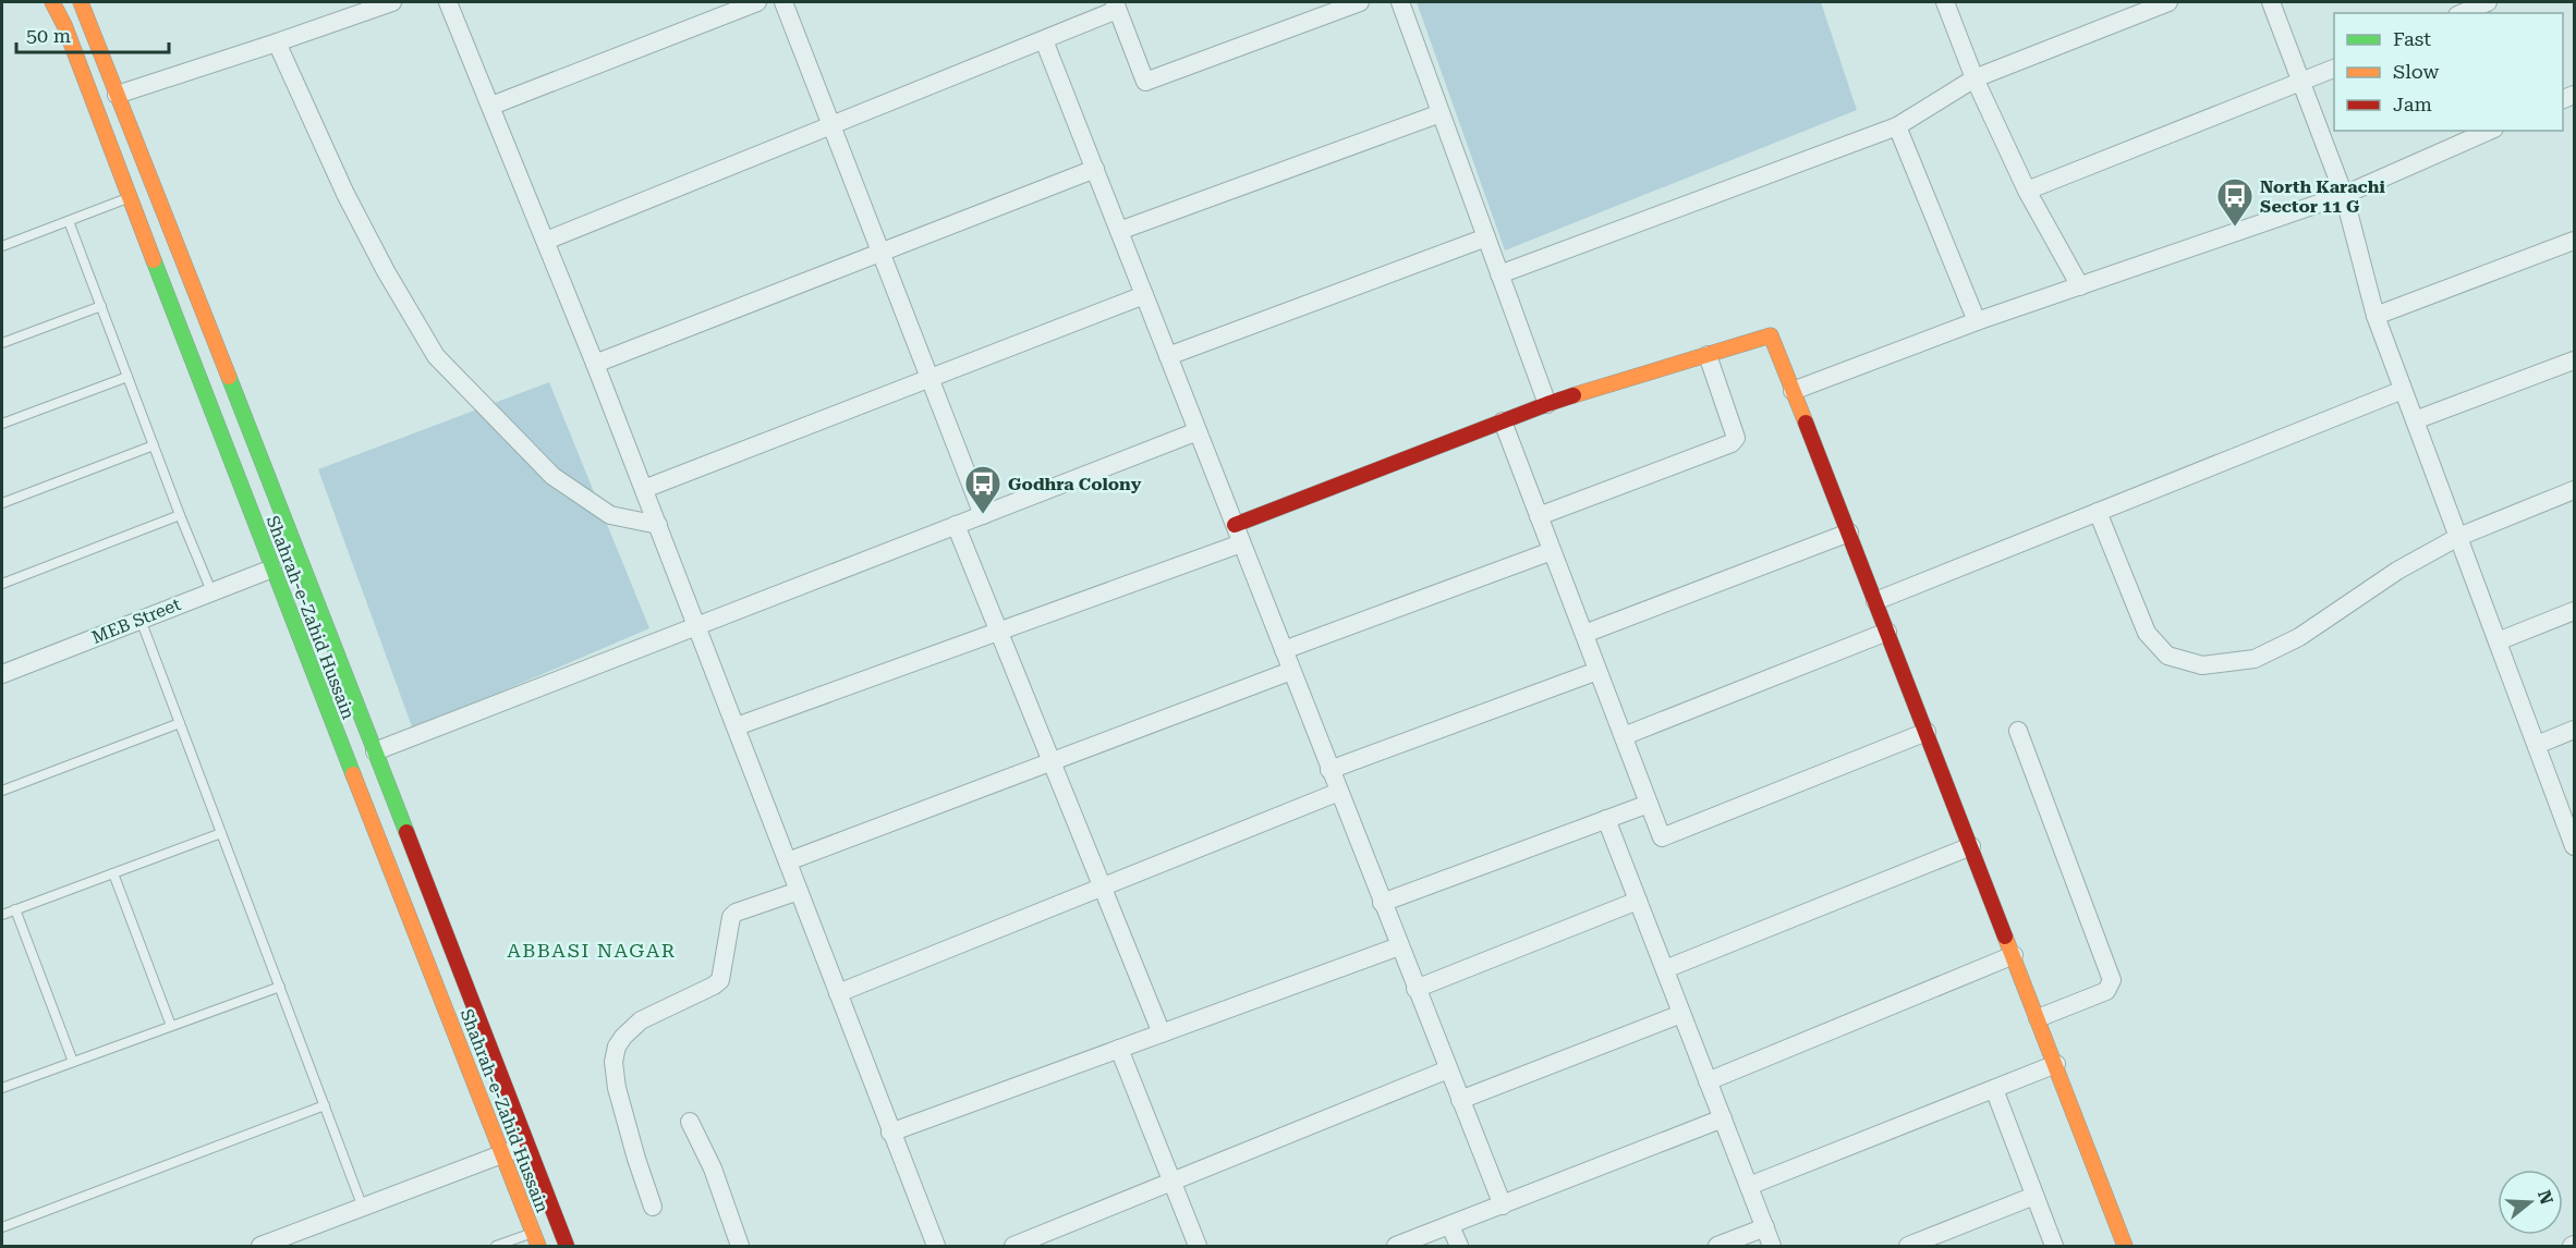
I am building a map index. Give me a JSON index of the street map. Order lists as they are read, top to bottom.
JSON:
{
  "streets": {
    "main road": ["Shahrah-e-Zahid Hussain"],
    "street": ["MEB Street"]
  },
  "crossings": [
    ["Shahrah-e-Zahid Hussain", "MEB Street"]
  ],
  "districts": ["ABBASI NAGAR"],
  "places": {
    "bus stop": ["North Karachi Sector 11 G", "Godhra Colony"]
  },
  "legend": ["Fast", "Slow", "Jam"],
  "scale_bar": "50 m",
  "north": "right"
}
